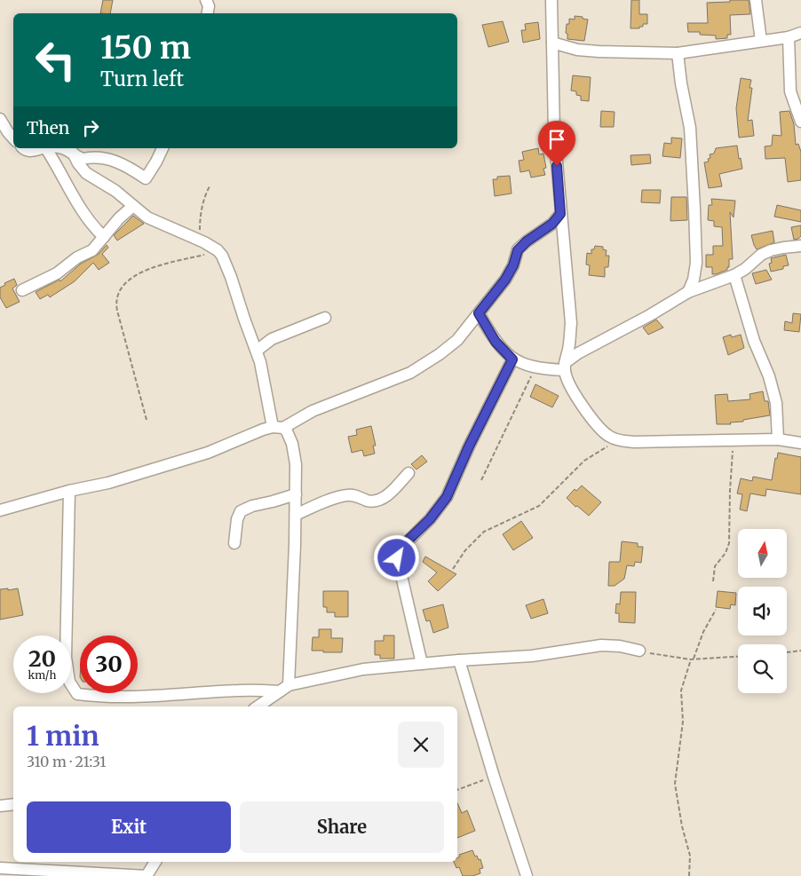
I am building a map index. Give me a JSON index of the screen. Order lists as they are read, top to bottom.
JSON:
{
  "north": "top",
  "page": {
    "turn": ["150 m", "Turn left"],
    "then": "Then",
    "speed": "20 km/h",
    "limit": "30",
    "heading": ["1 min", "310 m · 21:31"],
    "buttons": ["Exit", "Share"]
  }
}
